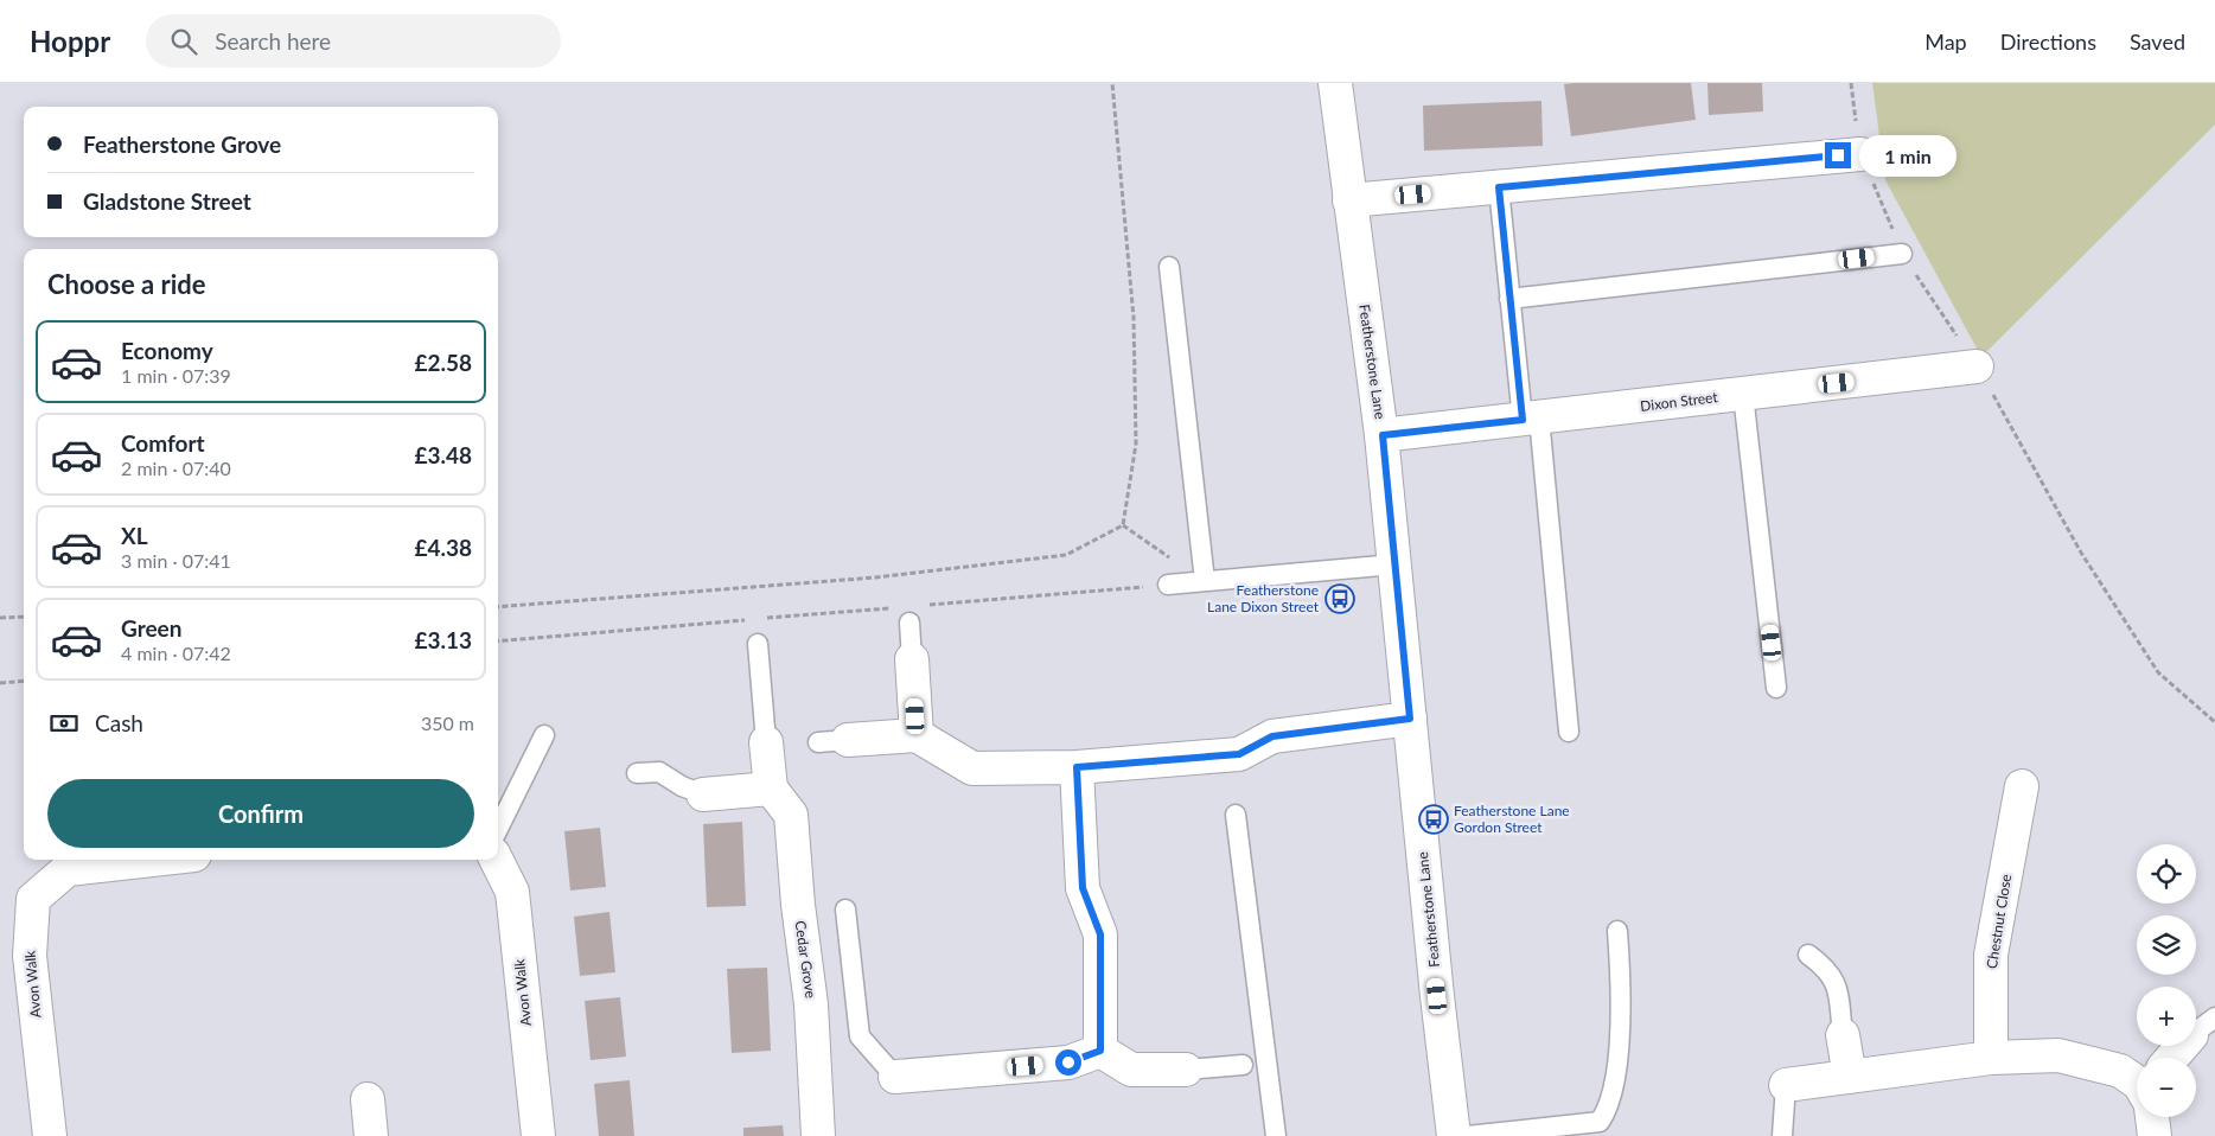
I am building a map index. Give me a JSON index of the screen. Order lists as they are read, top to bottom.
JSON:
{
  "streets": {
    "street": [
      "Featherstone Lane",
      "Dixon Street",
      "Chestnut Close",
      "Cedar Grove",
      "Avon Walk"
    ]
  },
  "crossings": [
    ["Featherstone Lane", "Dixon Street"]
  ],
  "places": {
    "bus stop": ["Featherstone Lane Dixon Street", "Featherstone Lane Gordon Street"]
  },
  "page": {
    "header": "Hoppr",
    "search": "Search here",
    "nav": ["Map", "Directions", "Saved"],
    "banner": ["Featherstone Grove", "Gladstone Street"],
    "bubble": "1 min",
    "heading": "Choose a ride",
    "list": [
      {
        "name": "Economy",
        "note": "1 min · 07:39",
        "value": "£2.58"
      },
      {
        "name": "Comfort",
        "note": "2 min · 07:40",
        "value": "£3.48"
      },
      {
        "name": "XL",
        "note": "3 min · 07:41",
        "value": "£4.38"
      },
      {
        "name": "Green",
        "note": "4 min · 07:42",
        "value": "£3.13"
      }
    ],
    "pay": ["Cash", "350 m"],
    "buttons": "Confirm",
    "map_buttons": ["+", "−"]
  }
}
